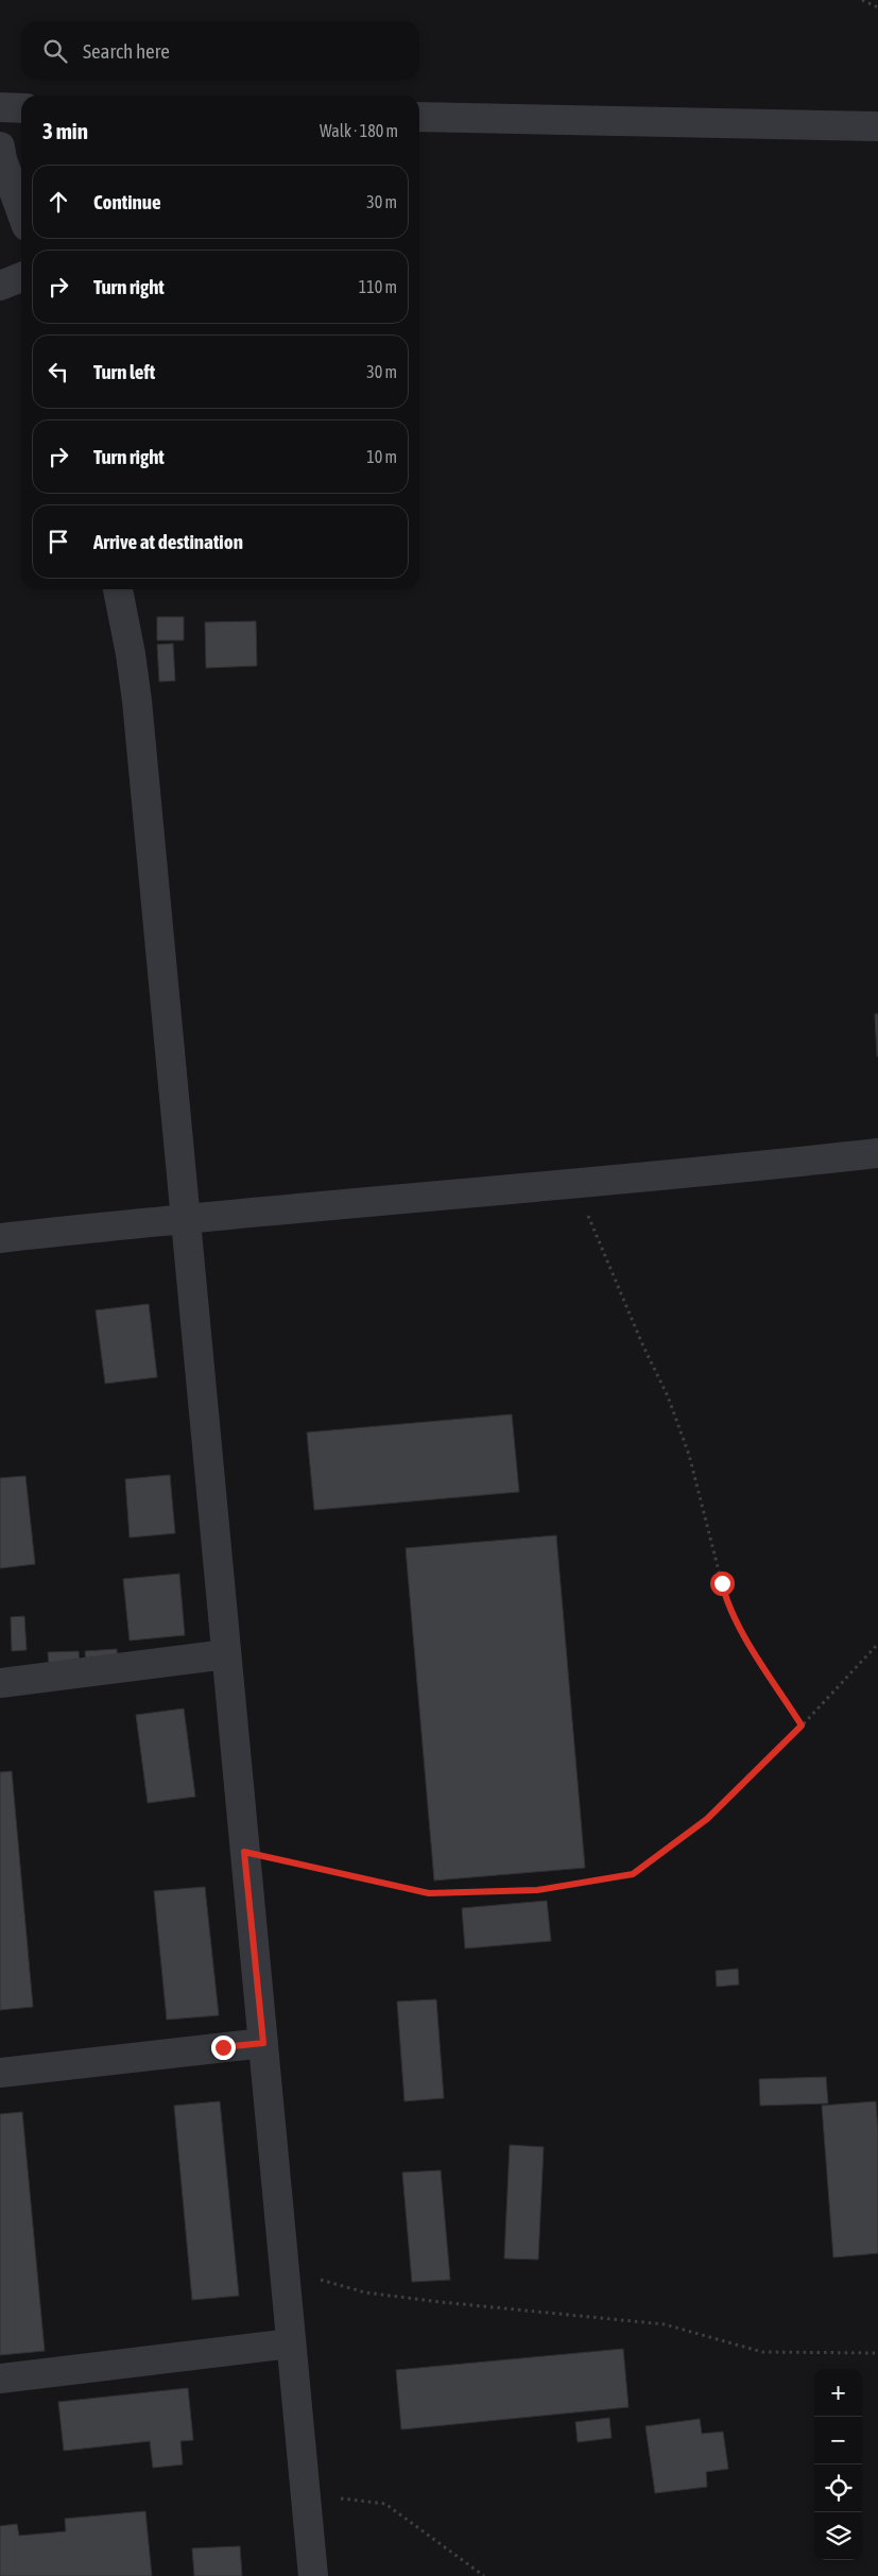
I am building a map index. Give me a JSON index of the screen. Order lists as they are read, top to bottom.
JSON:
{
  "page": {
    "search": "Search here",
    "heading": ["3 min", "Walk · 180 m"],
    "list": [
      ["Continue", "30 m"],
      ["Turn right", "110 m"],
      ["Turn left", "30 m"],
      ["Turn right", "10 m"],
      "Arrive at destination"
    ],
    "map_buttons": ["+", "−"]
  }
}
